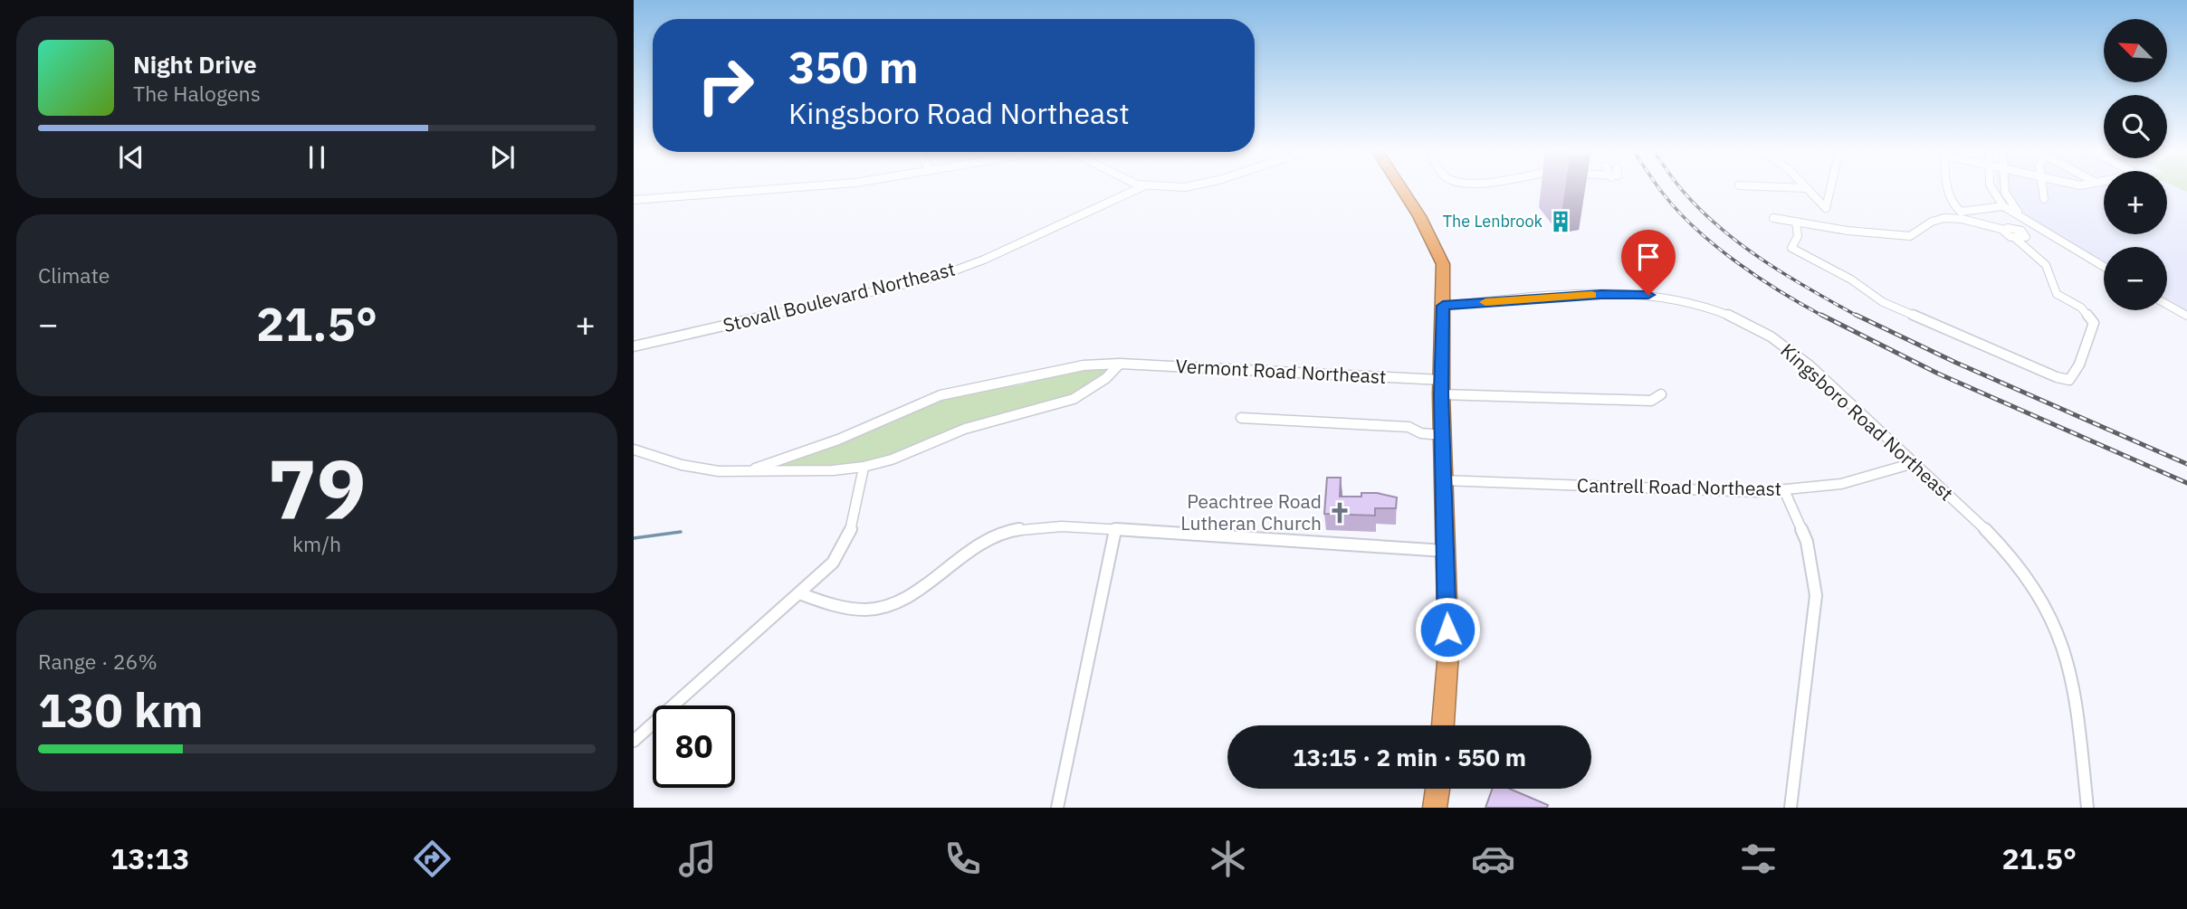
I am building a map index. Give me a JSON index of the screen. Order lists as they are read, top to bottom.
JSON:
{
  "streets": {
    "street": [
      "Stovall Boulevard Northeast",
      "Vermont Road Northeast",
      "Kingsboro Road Northeast",
      "Cantrell Road Northeast"
    ]
  },
  "crossings": [
    ["Kingsboro Road Northeast", "Cantrell Road Northeast"]
  ],
  "places": {
    "building": ["The Lenbrook"],
    "church": ["Peachtree Road Lutheran Church"]
  },
  "north": "top left",
  "page": {
    "map_buttons": ["+", "−"],
    "turn": ["350 m", "Kingsboro Road Northeast"],
    "song": ["Night Drive", "The Halogens"],
    "tile": [
      "Climate",
      ["79", "km/h"],
      ["Range · 26%", "130 km"]
    ],
    "heat": ["−", "21.5°", "+"],
    "limit": "80",
    "trip": "13:15 · 2 min · 550 m",
    "tabs": ["13:13", "21.5°"]
  }
}
